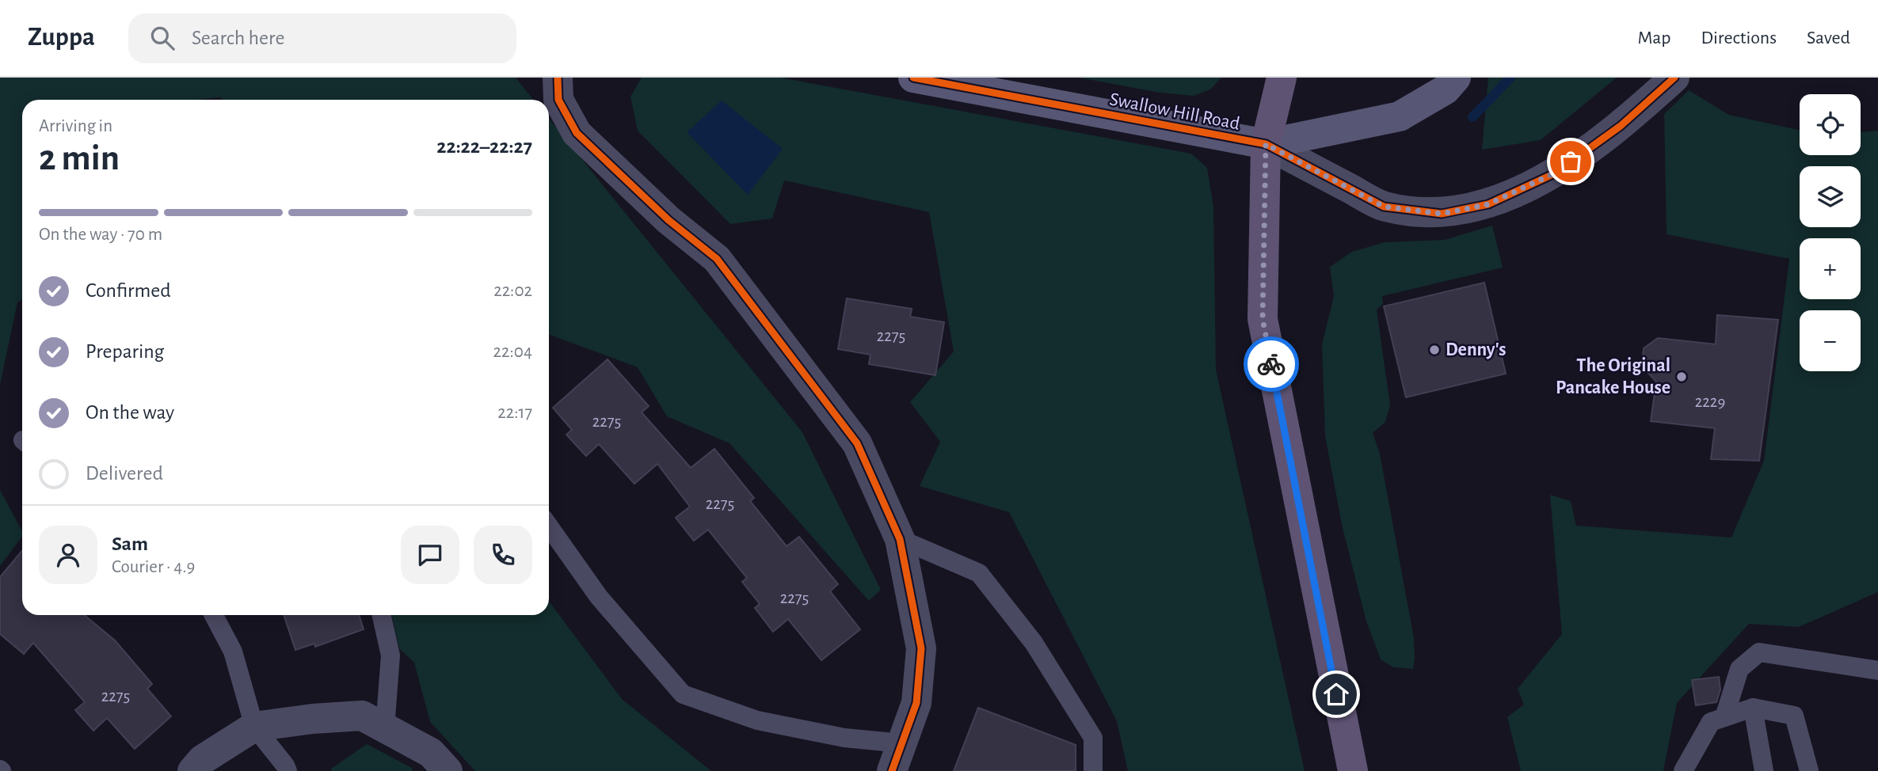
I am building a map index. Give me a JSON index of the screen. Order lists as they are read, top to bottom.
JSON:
{
  "streets": {
    "street": ["Swallow Hill Road"]
  },
  "places": ["Denny's", "The Original Pancake House"],
  "house_numbers": [
    "2275",
    "2229",
    "2275",
    "2275",
    "2275",
    "2275"
  ],
  "page": {
    "header": "Zuppa",
    "search": "Search here",
    "nav": ["Map", "Directions", "Saved"],
    "map_buttons": ["+", "−"],
    "heading": ["2 min", "Arriving in", "22:22–22:27"],
    "panel": ["Sam", "Courier · 4.9"],
    "bar": "On the way · 70 m",
    "list": [
      ["Confirmed", "22:02"],
      ["Preparing", "22:04"],
      ["On the way", "22:17"],
      "Delivered"
    ]
  }
}
